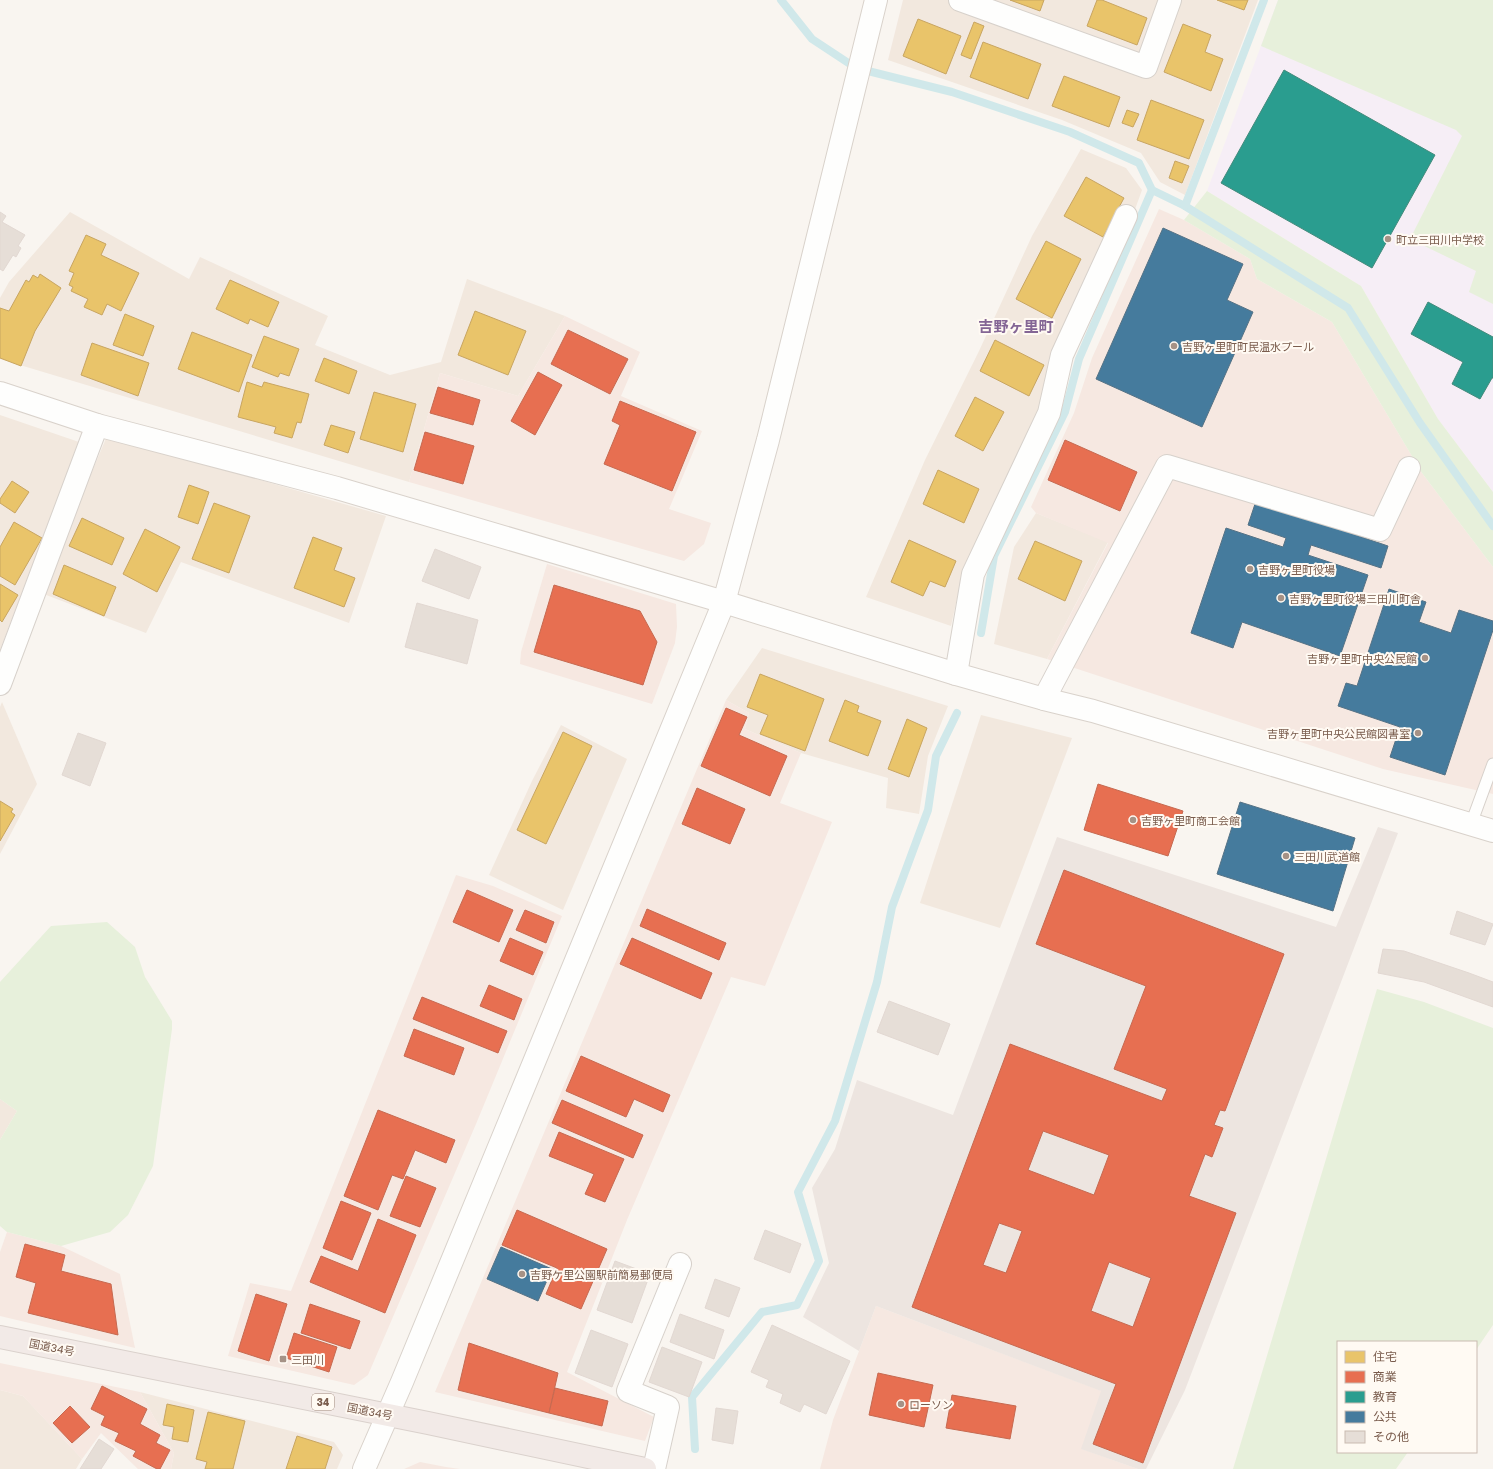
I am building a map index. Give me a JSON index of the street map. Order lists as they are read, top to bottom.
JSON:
{
  "streets": {
    "highway": ["国道34号", "34"]
  },
  "districts": ["吉野ヶ里町"],
  "places": {
    "other": [
      "町立三田川中学校",
      "吉野ヶ里町町民温水プール",
      "吉野ヶ里町役場",
      "吉野ヶ里町役場三田川町舎",
      "吉野ヶ里町中央公民館",
      "吉野ヶ里町中央公民館図書室",
      "吉野ヶ里町商工会館",
      "三田川武道館",
      "吉野ケ里公園駅前簡易郵便局",
      "ローソン"
    ],
    "transit": ["三田川"]
  },
  "legend": [
    "住宅",
    "商業",
    "教育",
    "公共",
    "その他"
  ]
}
